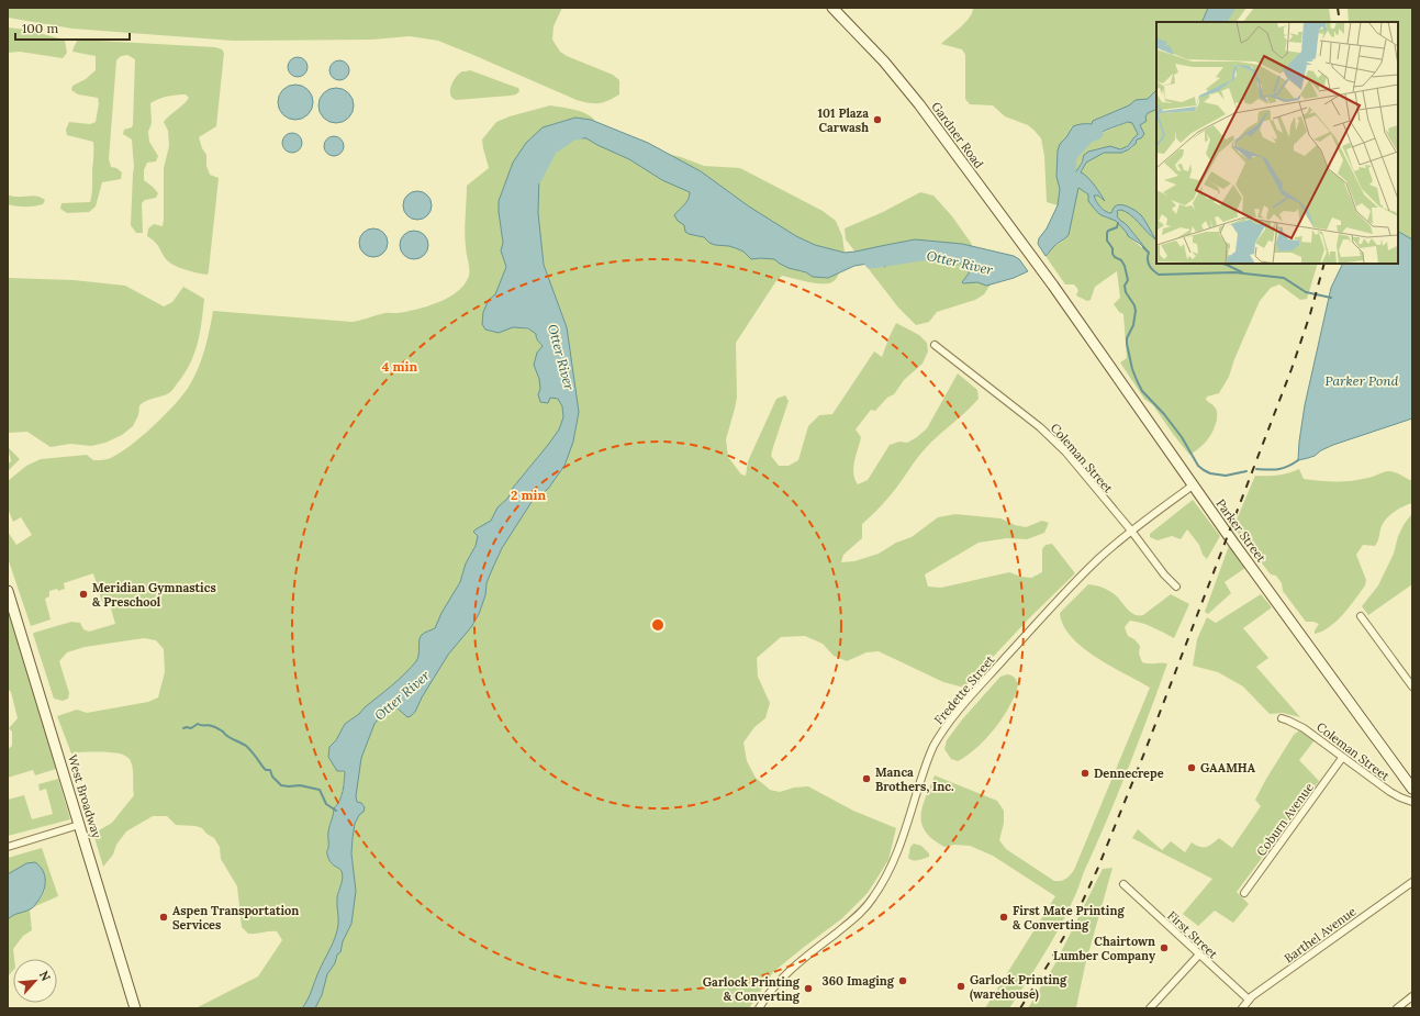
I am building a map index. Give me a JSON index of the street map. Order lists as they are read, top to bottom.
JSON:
{
  "streets": {
    "main road": ["Gardner Road", "Parker Street", "West Broadway"],
    "street": [
      "Coleman Street",
      "Fredette Street",
      "Coburn Avenue",
      "First Street",
      "Barthel Avenue"
    ]
  },
  "crossings": [
    ["Gardner Road", "Parker Street"],
    ["Coleman Street", "Fredette Street"],
    ["Coleman Street", "Coburn Avenue"],
    ["Parker Street", "Fredette Street"],
    ["First Street", "Barthel Avenue"]
  ],
  "water": ["Otter River", "Parker Pond"],
  "places": [
    "101 Plaza Carwash",
    "Meridian Gymnastics & Preschool",
    "GAAMHA",
    "Dennecrepe",
    "Manca Brothers, Inc.",
    "Aspen Transportation Services",
    "First Mate Printing & Converting",
    "Chairtown Lumber Company",
    "360 Imaging",
    "Garlock Printing (warehouse)",
    "Garlock Printing & Converting"
  ],
  "scale_bar": "100 m",
  "north": "top right",
  "rings": ["4 min", "2 min"]
}
